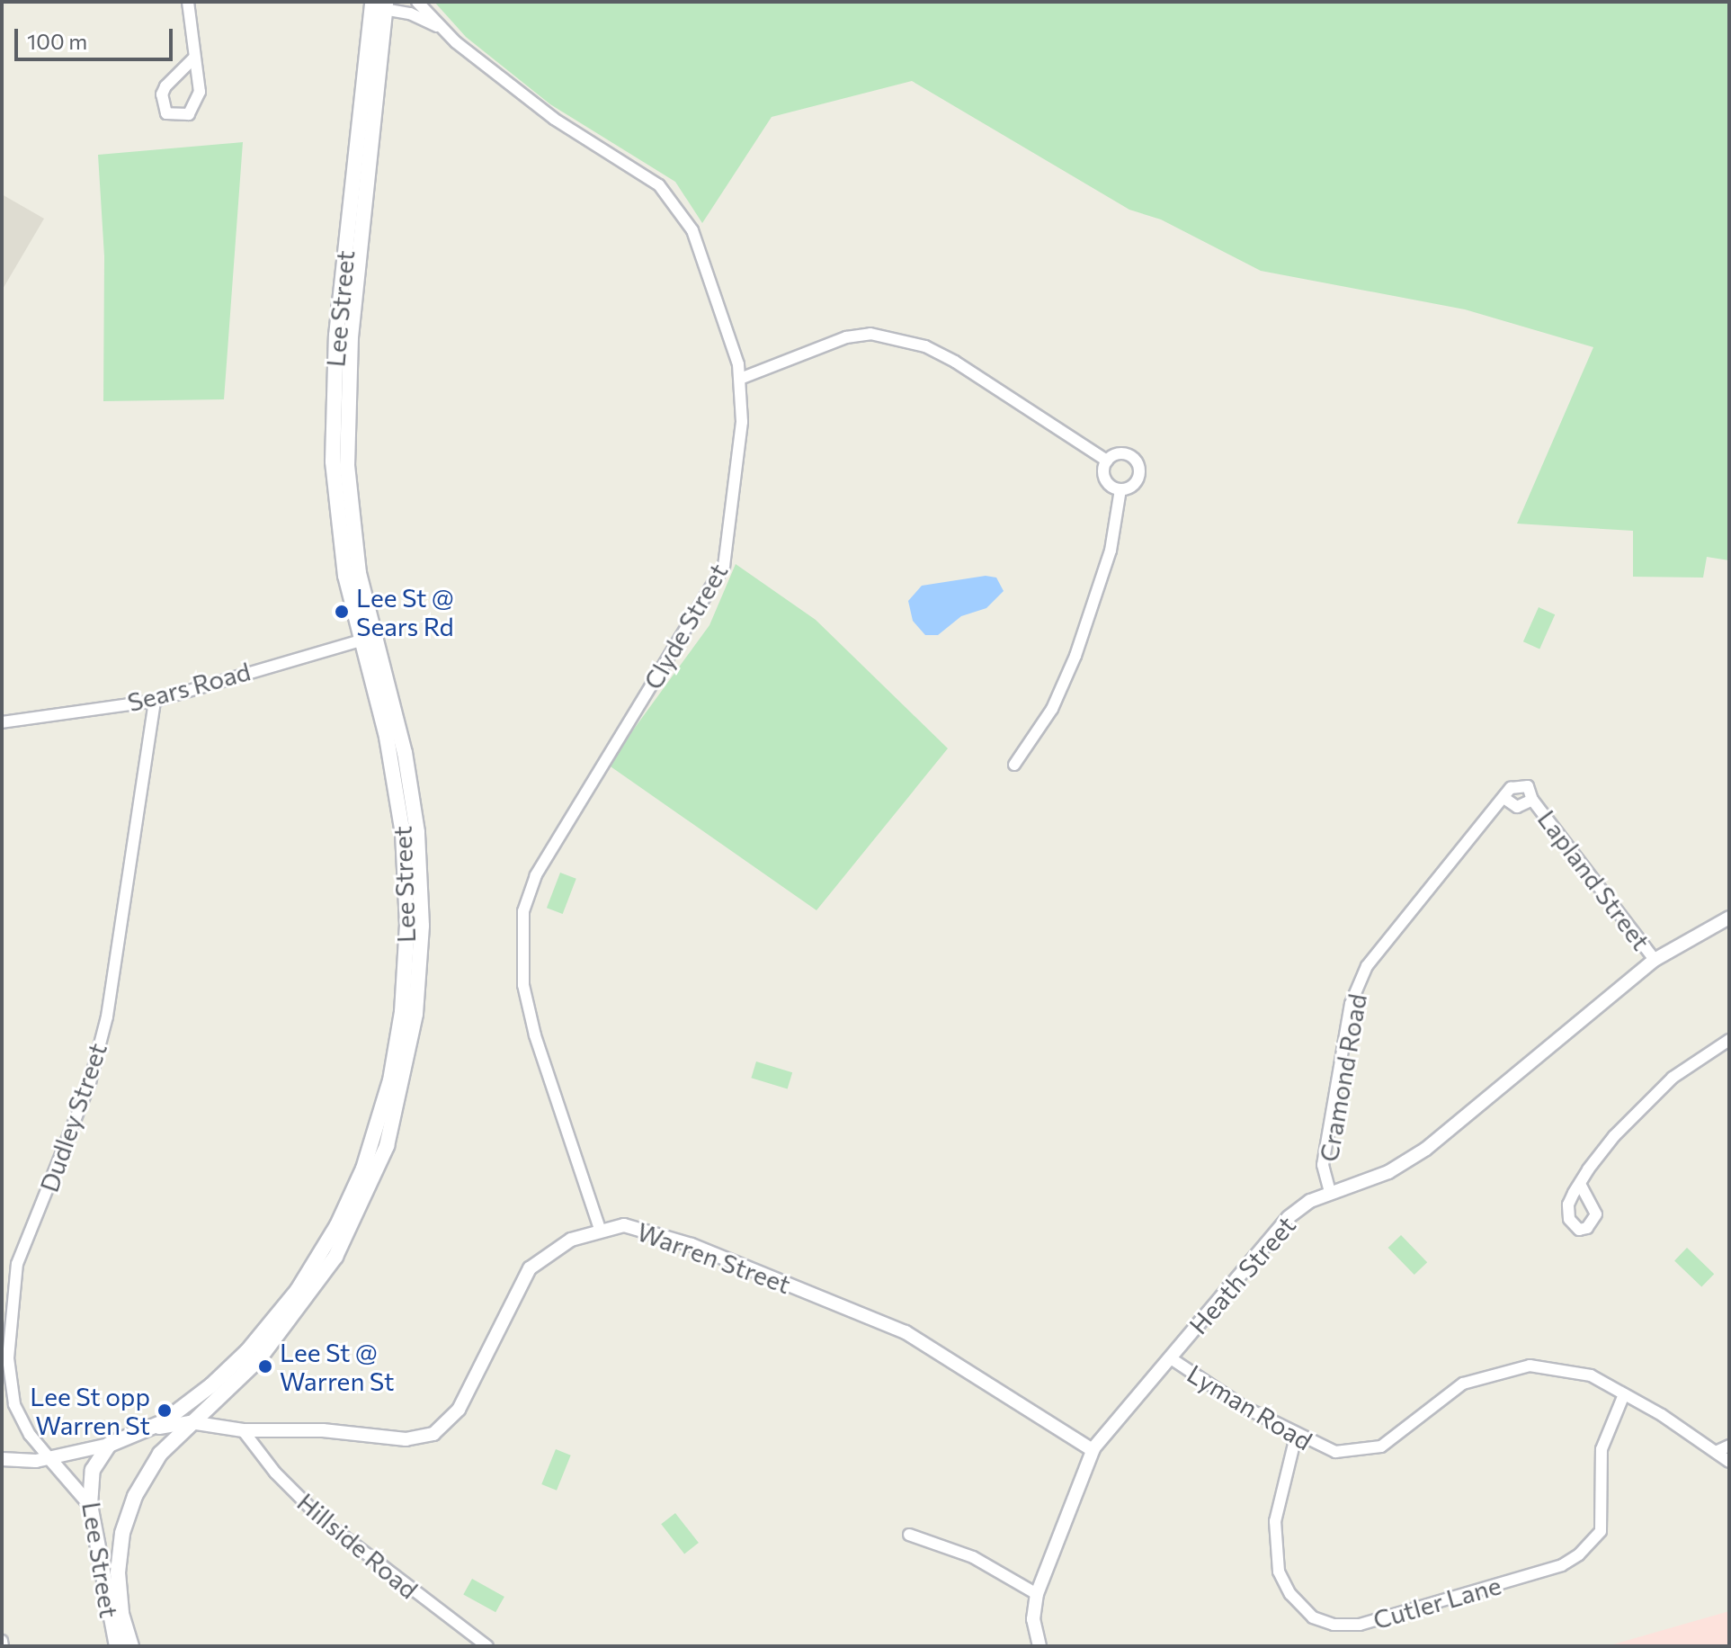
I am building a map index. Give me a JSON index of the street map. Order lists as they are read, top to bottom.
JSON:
{
  "streets": {
    "main road": ["Lee Street"],
    "street": [
      "Clyde Street",
      "Sears Road",
      "Lapland Street",
      "Cramond Road",
      "Dudley Street",
      "Warren Street",
      "Heath Street",
      "Lyman Road",
      "Hillside Road",
      "Cutler Lane"
    ]
  },
  "crossings": [
    ["Lee Street", "Clyde Street"],
    ["Lee Street", "Sears Road"],
    ["Lee Street", "Dudley Street"],
    ["Lee Street", "Warren Street"],
    ["Clyde Street", "Warren Street"],
    ["Sears Road", "Dudley Street"],
    ["Lapland Street", "Cramond Road"],
    ["Lapland Street", "Heath Street"],
    ["Cramond Road", "Heath Street"],
    ["Warren Street", "Heath Street"],
    ["Warren Street", "Hillside Road"],
    ["Heath Street", "Lyman Road"],
    ["Lyman Road", "Cutler Lane"]
  ],
  "places": ["Lee St @ Sears Rd", "Lee St @ Warren St", "Lee St opp Warren St"],
  "scale_bar": "100 m"
}
